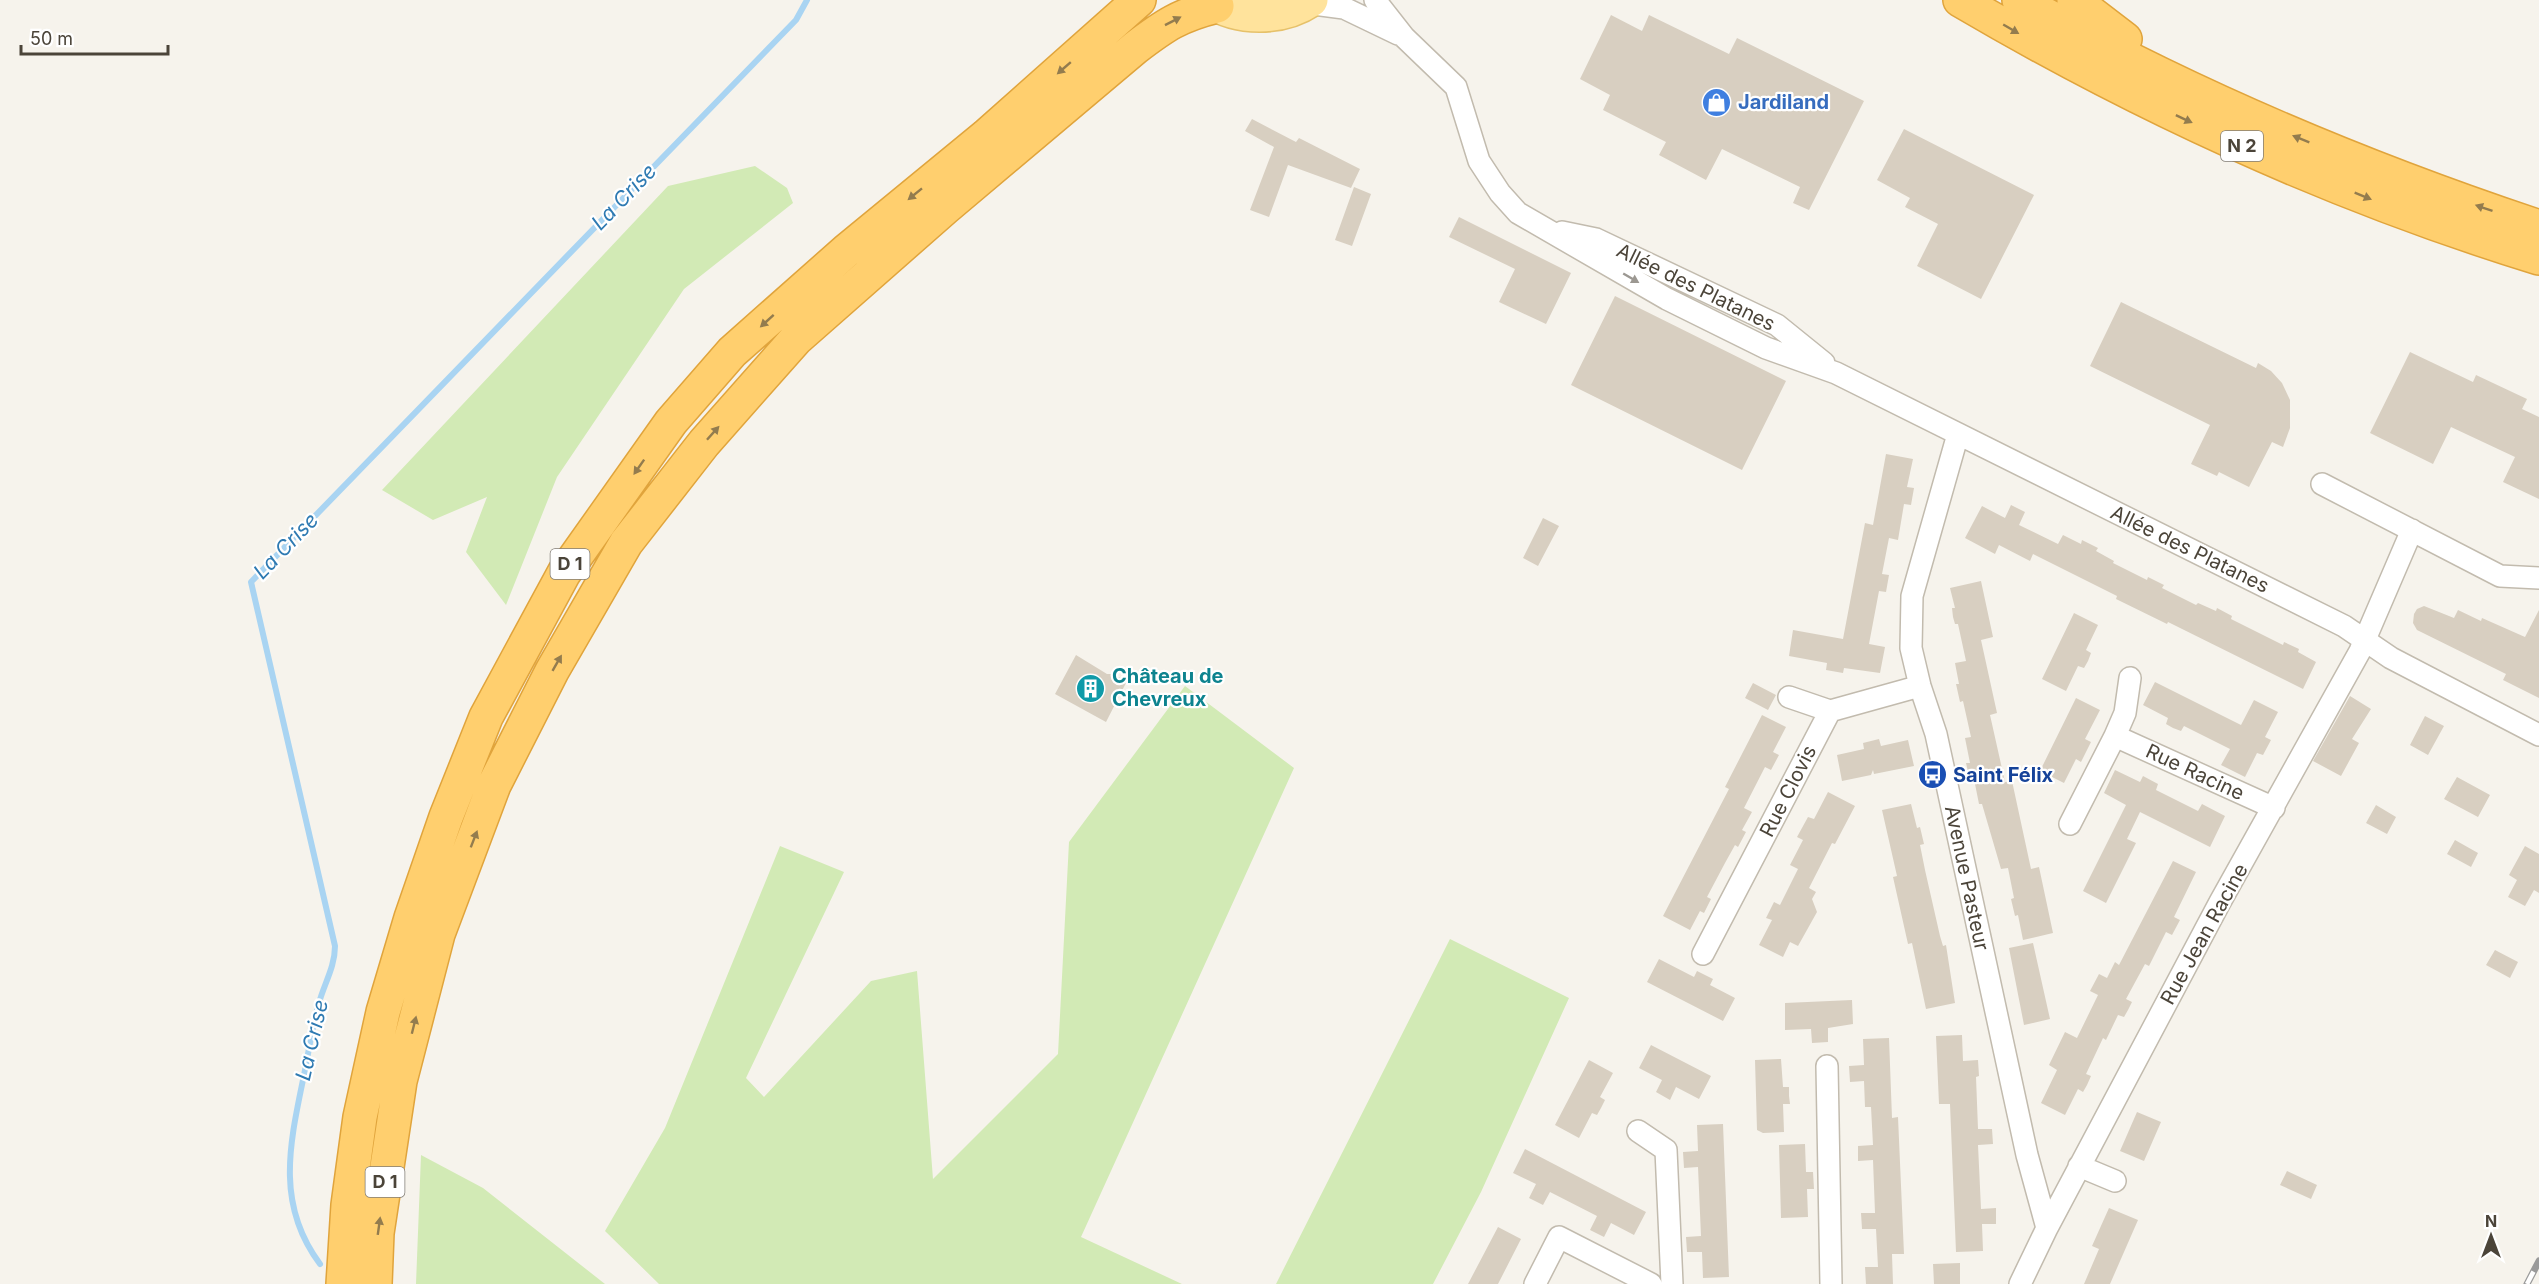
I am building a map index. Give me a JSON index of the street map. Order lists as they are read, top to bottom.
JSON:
{
  "streets": {
    "highway": ["N 2", "D 1"],
    "street": [
      "Allée des Platanes",
      "Rue Racine",
      "Rue Clovis",
      "Avenue Pasteur",
      "Rue Jean Racine"
    ]
  },
  "crossings": [
    ["Allée des Platanes", "Avenue Pasteur"],
    ["Allée des Platanes", "Rue Jean Racine"],
    ["Rue Racine", "Rue Jean Racine"],
    ["Avenue Pasteur", "Rue Jean Racine"]
  ],
  "water": ["La Crise"],
  "places": {
    "shop": ["Jardiland"],
    "building": ["Château de Chevreux"],
    "bus stop": ["Saint Félix"]
  },
  "scale_bar": "50 m",
  "north": "top"
}
